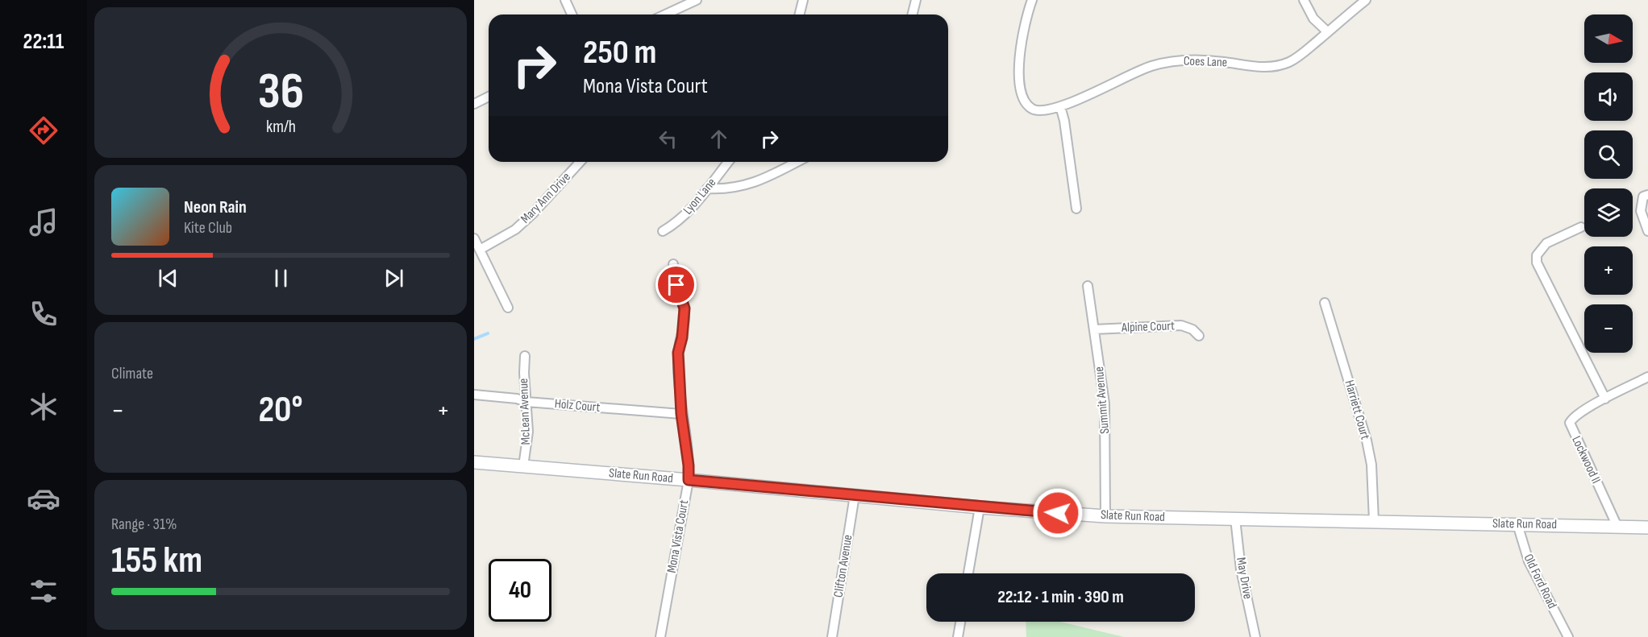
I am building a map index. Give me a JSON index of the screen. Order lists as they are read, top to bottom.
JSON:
{
  "streets": {
    "street": [
      "Coes Lane",
      "Lyon Lane",
      "Mary Ann Drive",
      "Alpine Court",
      "Summit Avenue",
      "Holz Court",
      "Harriett Court",
      "McLean Avenue",
      "Lockwood II",
      "Slate Run Road",
      "Mona Vista Court",
      "Clifton Avenue",
      "May Drive",
      "Old Ford Road"
    ]
  },
  "crossings": [
    ["Alpine Court", "Summit Avenue"],
    ["Summit Avenue", "Slate Run Road"],
    ["Holz Court", "McLean Avenue"],
    ["Holz Court", "Mona Vista Court"],
    ["Harriett Court", "Slate Run Road"],
    ["McLean Avenue", "Slate Run Road"],
    ["Lockwood II", "Slate Run Road"],
    ["Slate Run Road", "Mona Vista Court"],
    ["Slate Run Road", "Clifton Avenue"],
    ["Slate Run Road", "May Drive"],
    ["Slate Run Road", "Old Ford Road"]
  ],
  "north": "right",
  "page": {
    "tabs": "22:11",
    "map_buttons": ["+", "−"],
    "turn": ["250 m", "Mona Vista Court"],
    "song": ["Neon Rain", "Kite Club"],
    "tile": [
      "Climate",
      ["Range · 31%", "155 km"]
    ],
    "heat": ["−", "20°", "+"],
    "limit": "40",
    "trip": "22:12 · 1 min · 390 m",
    "gauge": ["36", "km/h"]
  }
}
